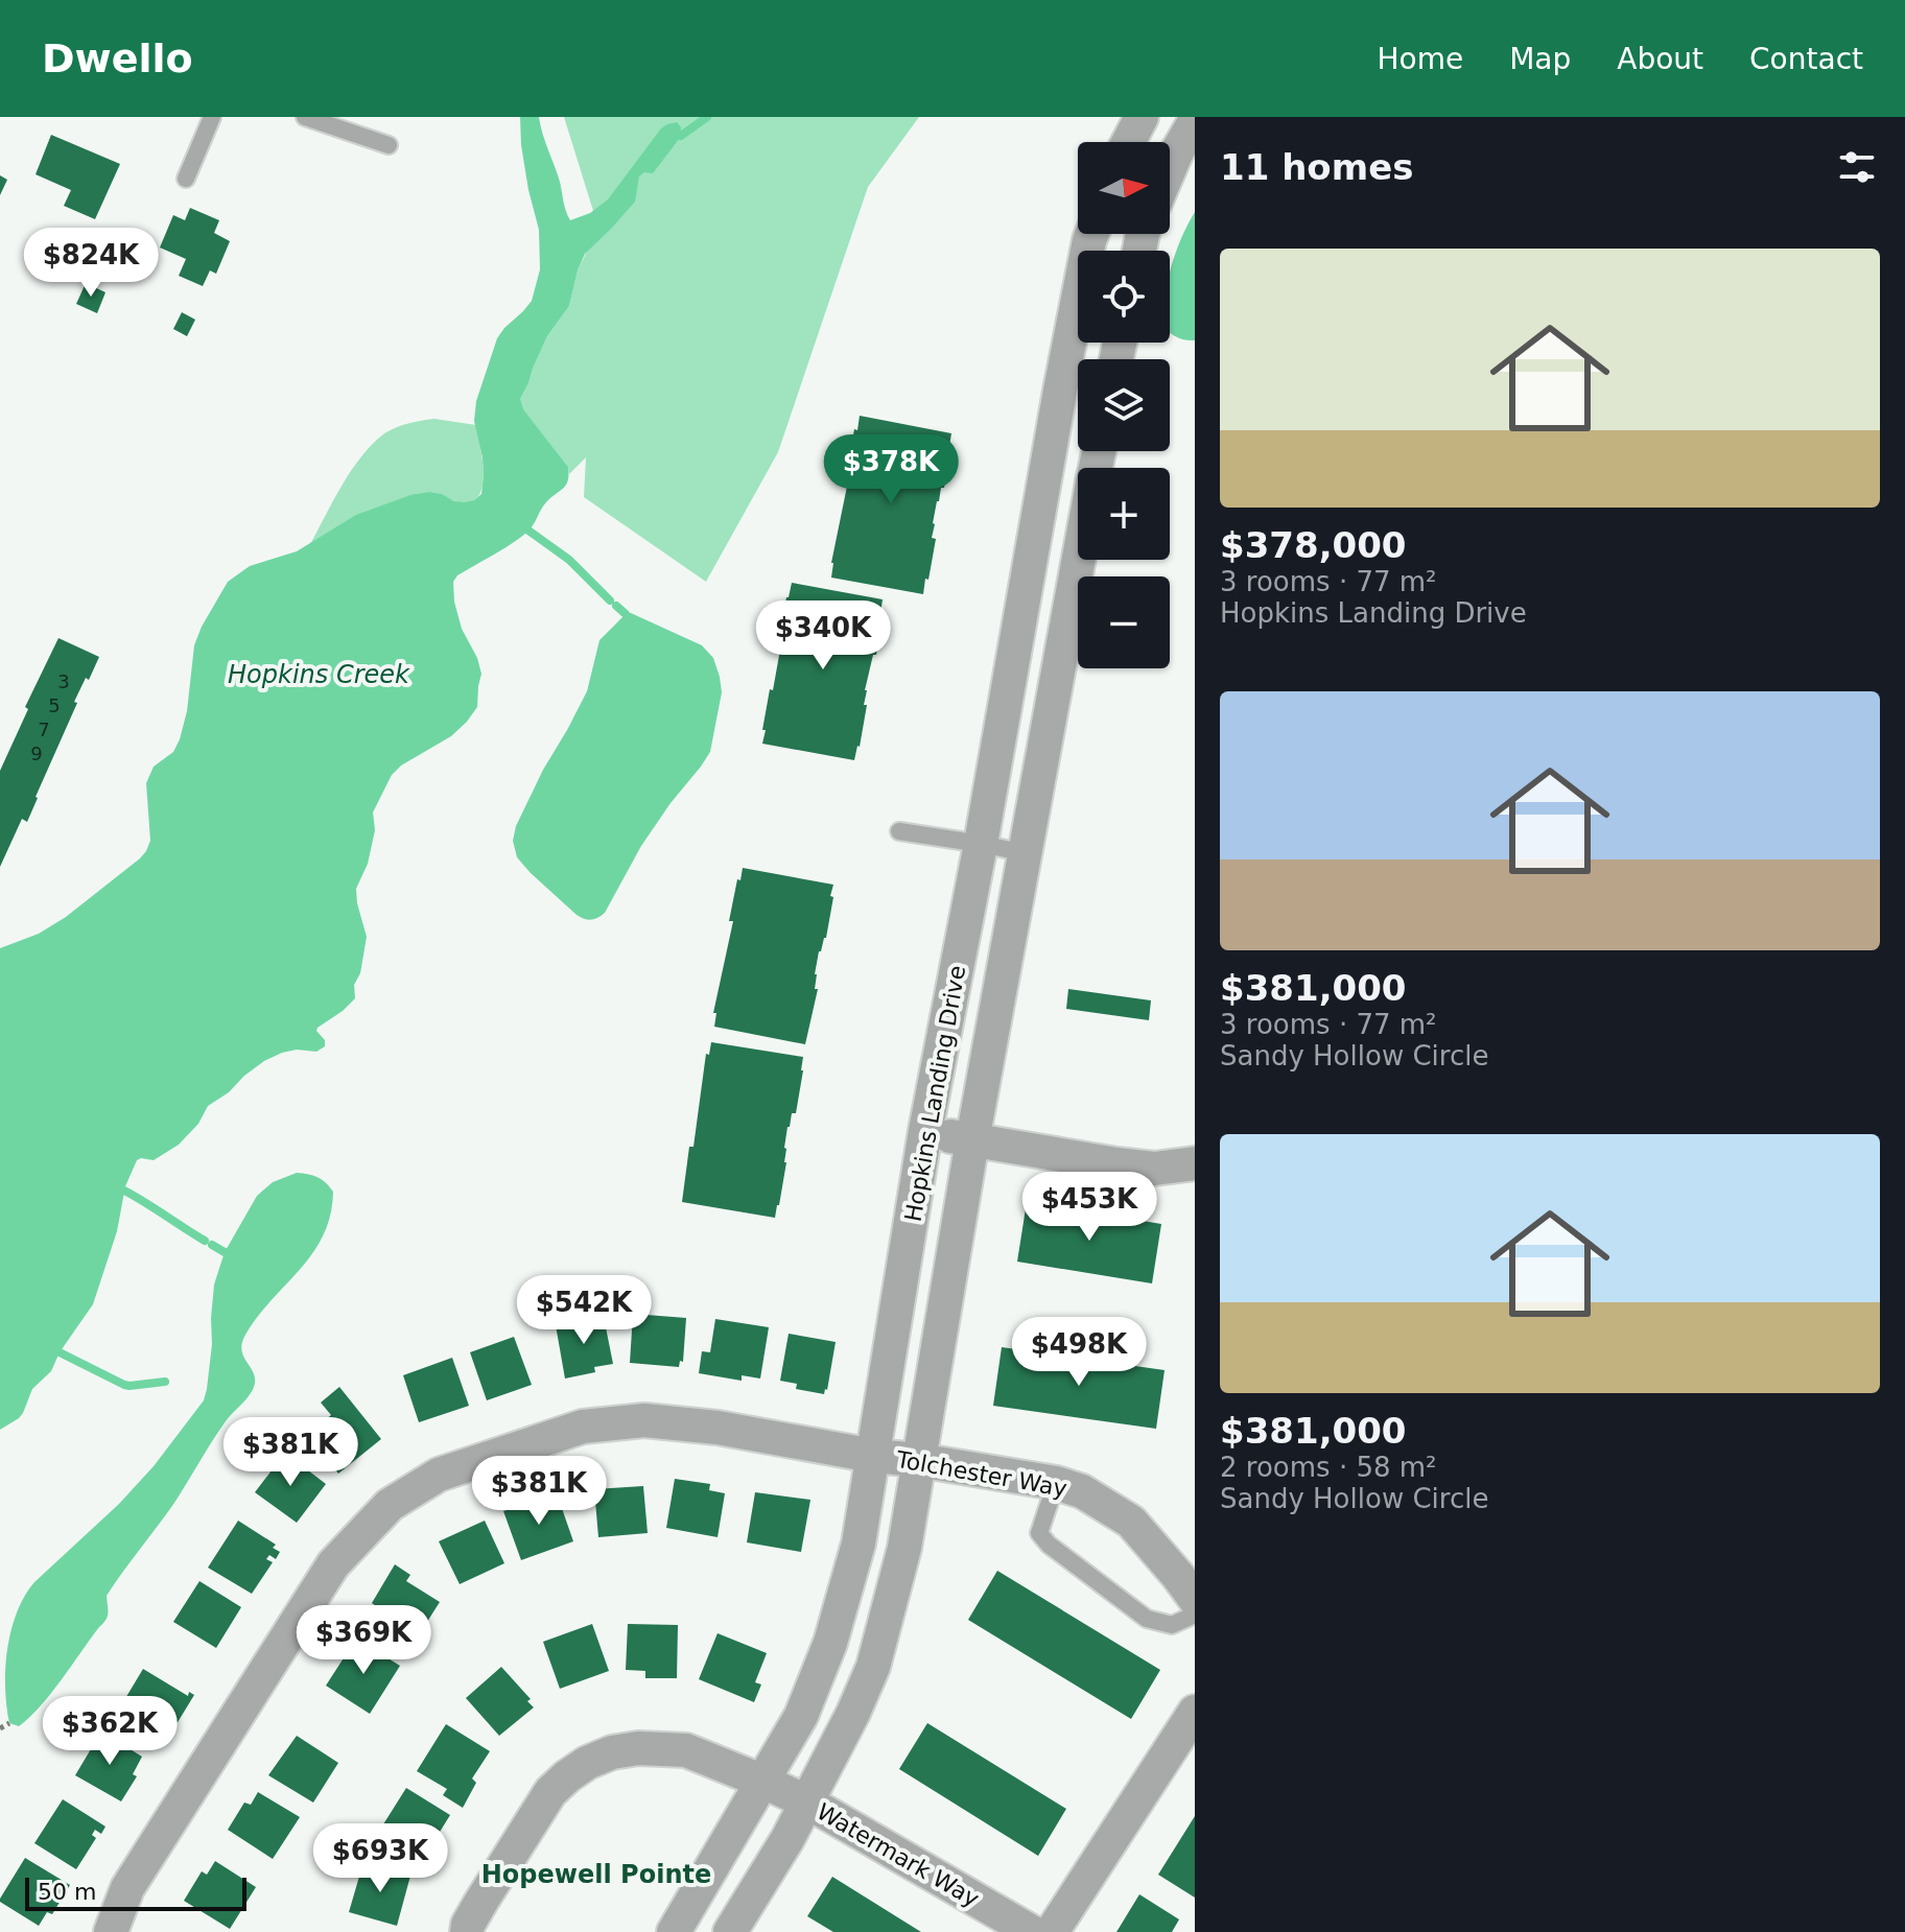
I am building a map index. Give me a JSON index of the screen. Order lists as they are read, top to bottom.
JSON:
{
  "streets": {
    "street": ["Hopkins Landing Drive", "Tolchester Way", "Watermark Way"]
  },
  "crossings": [
    ["Hopkins Landing Drive", "Tolchester Way"],
    ["Hopkins Landing Drive", "Watermark Way"]
  ],
  "districts": ["Hopewell Pointe"],
  "water": ["Hopkins Creek"],
  "house_numbers": [
    "3",
    "5",
    "7",
    "9"
  ],
  "scale_bar": "50 m",
  "north": "right",
  "page": {
    "header": "Dwello",
    "nav": [
      "Home",
      "Map",
      "About",
      "Contact"
    ],
    "heading": "11 homes",
    "map_buttons": ["+", "−"],
    "list": [
      {
        "name": "$378,000",
        "note": "3 rooms · 77 m² · Hopkins Landing Drive"
      },
      {
        "name": "$381,000",
        "note": "3 rooms · 77 m² · Sandy Hollow Circle"
      },
      {
        "name": "$381,000",
        "note": "2 rooms · 58 m² · Sandy Hollow Circle"
      }
    ],
    "price": [
      "$824K",
      "$378K",
      "$340K",
      "$453K",
      "$542K",
      "$498K",
      "$381K",
      "$381K",
      "$369K",
      "$362K",
      "$693K"
    ],
    "scale": "50 m"
  }
}
